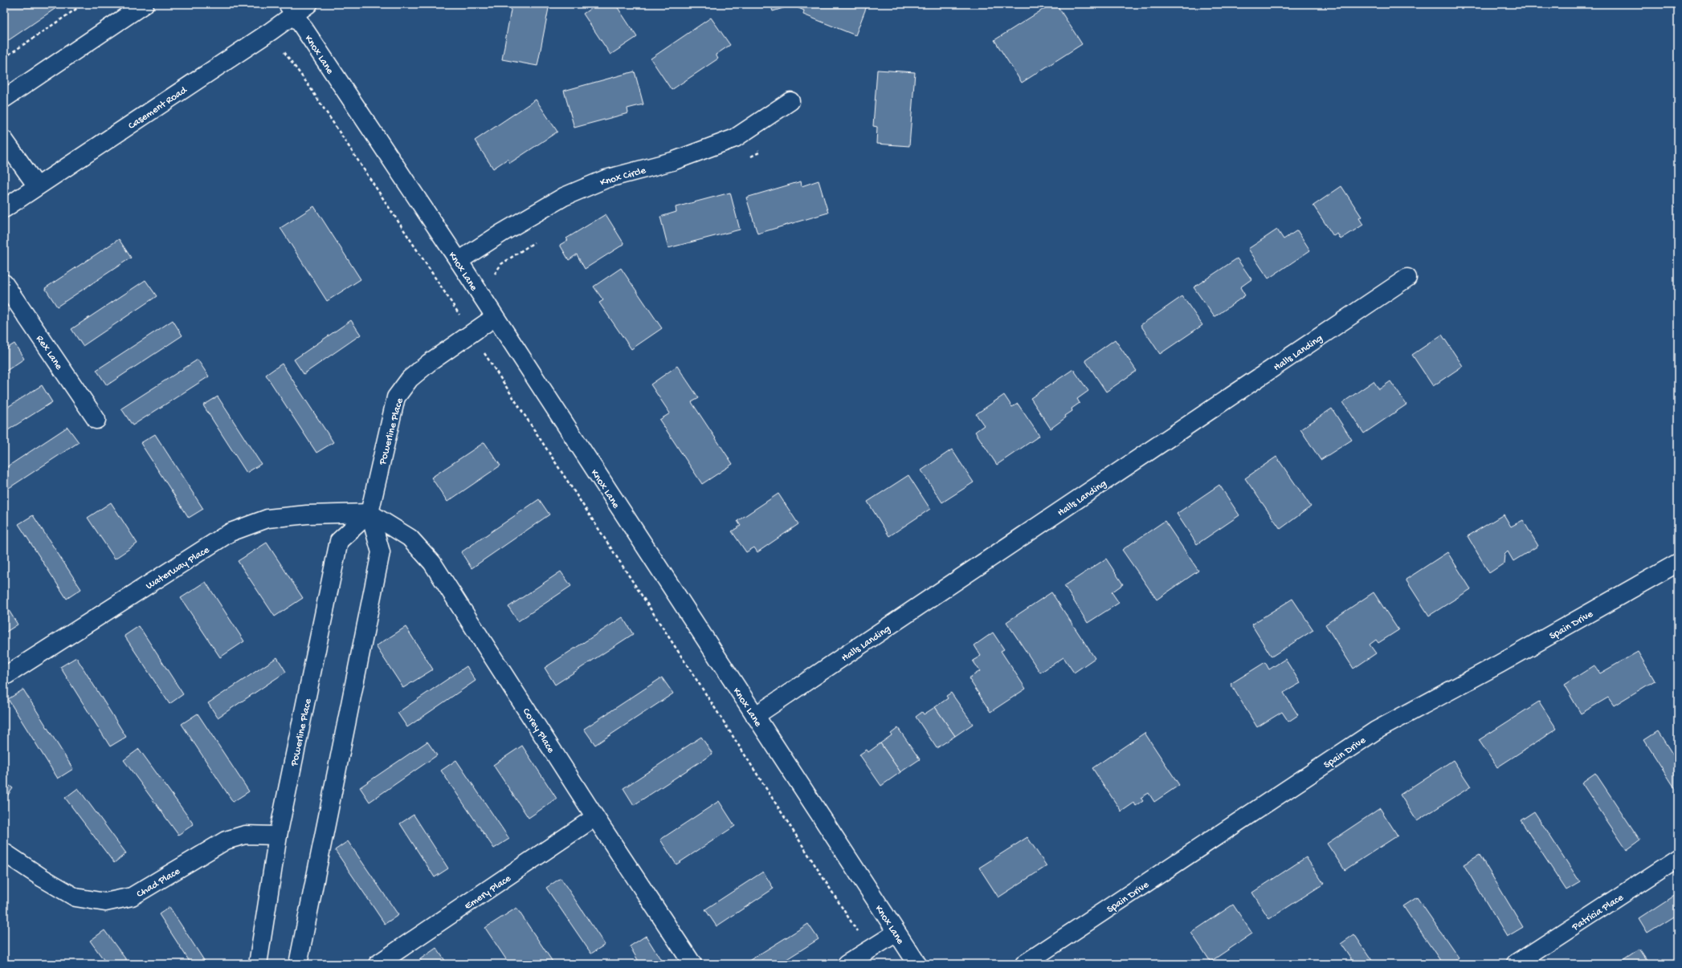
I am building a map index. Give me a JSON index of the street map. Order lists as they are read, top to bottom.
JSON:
{
  "streets": {
    "street": [
      "Knox Lane",
      "Casement Road",
      "Knox Circle",
      "Rex Lane",
      "Halls Landing",
      "Powerline Place",
      "Waterway Place",
      "Spain Drive",
      "Corey Place",
      "Chad Place",
      "Emery Place",
      "Patricia Place"
    ]
  },
  "crossings": [
    ["Knox Lane", "Casement Road"],
    ["Knox Lane", "Knox Circle"],
    ["Knox Lane", "Halls Landing"],
    ["Knox Lane", "Powerline Place"],
    ["Powerline Place", "Waterway Place"],
    ["Powerline Place", "Corey Place"],
    ["Powerline Place", "Chad Place"],
    ["Waterway Place", "Corey Place"],
    ["Corey Place", "Emery Place"]
  ]
}
